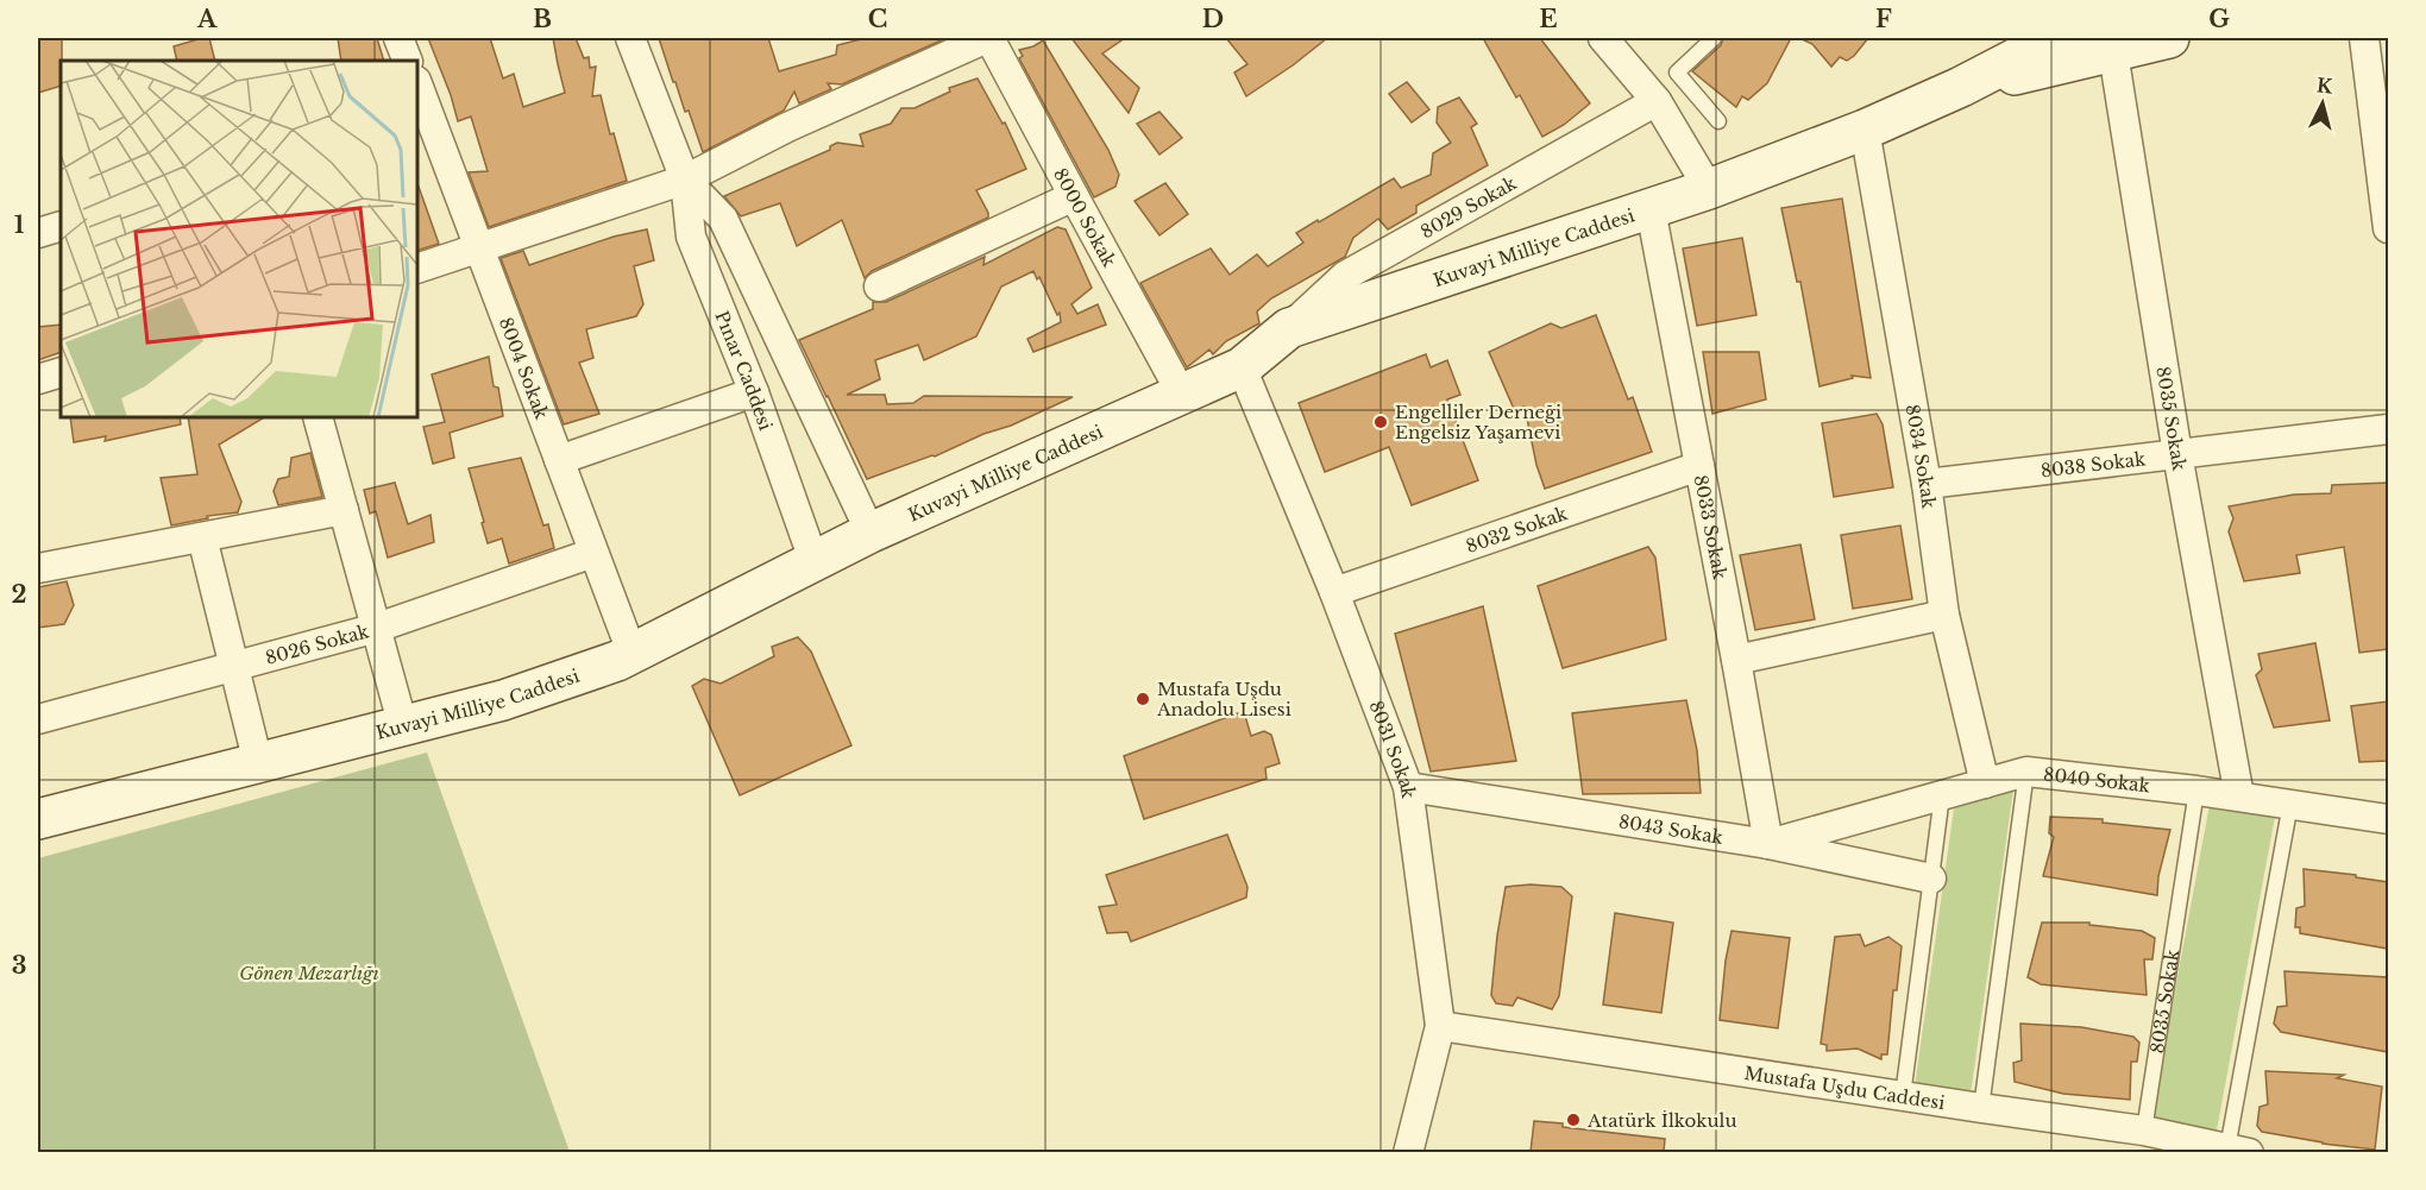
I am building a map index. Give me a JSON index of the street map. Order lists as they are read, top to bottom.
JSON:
{
  "streets": {
    "main road": ["Kuvayi Milliye Caddesi"],
    "street": [
      "8029 Sokak",
      "8000 Sokak",
      "8004 Sokak",
      "Pınar Caddesi",
      "8035 Sokak",
      "8034 Sokak",
      "8038 Sokak",
      "8033 Sokak",
      "8032 Sokak",
      "8026 Sokak",
      "8031 Sokak",
      "8040 Sokak",
      "8043 Sokak",
      "Mustafa Uşdu Caddesi"
    ]
  },
  "crossings": [
    ["8029 Sokak", "Kuvayi Milliye Caddesi"],
    ["8000 Sokak", "Kuvayi Milliye Caddesi"],
    ["Kuvayi Milliye Caddesi", "8004 Sokak"],
    ["Kuvayi Milliye Caddesi", "Pınar Caddesi"],
    ["Kuvayi Milliye Caddesi", "8035 Sokak"],
    ["Kuvayi Milliye Caddesi", "8034 Sokak"],
    ["Kuvayi Milliye Caddesi", "8033 Sokak"],
    ["Kuvayi Milliye Caddesi", "8031 Sokak"],
    ["8004 Sokak", "8026 Sokak"],
    ["8035 Sokak", "8038 Sokak"],
    ["8035 Sokak", "8040 Sokak"],
    ["8035 Sokak", "Mustafa Uşdu Caddesi"],
    ["8034 Sokak", "8038 Sokak"],
    ["8034 Sokak", "8040 Sokak"],
    ["8033 Sokak", "8032 Sokak"],
    ["8033 Sokak", "8040 Sokak"],
    ["8033 Sokak", "8043 Sokak"],
    ["8032 Sokak", "8031 Sokak"],
    ["8031 Sokak", "8043 Sokak"],
    ["8031 Sokak", "Mustafa Uşdu Caddesi"],
    ["8040 Sokak", "8043 Sokak"]
  ],
  "parks": ["Gönen Mezarlığı"],
  "places": ["Engelliler Derneği Engelsiz Yaşamevi", "Mustafa Uşdu Anadolu Lisesi", "Atatürk İlkokulu"],
  "north": "top",
  "grid": {
    "columns": [
      "A",
      "B",
      "C",
      "D",
      "E",
      "F",
      "G"
    ],
    "rows": ["1", "2", "3"]
  }
}
